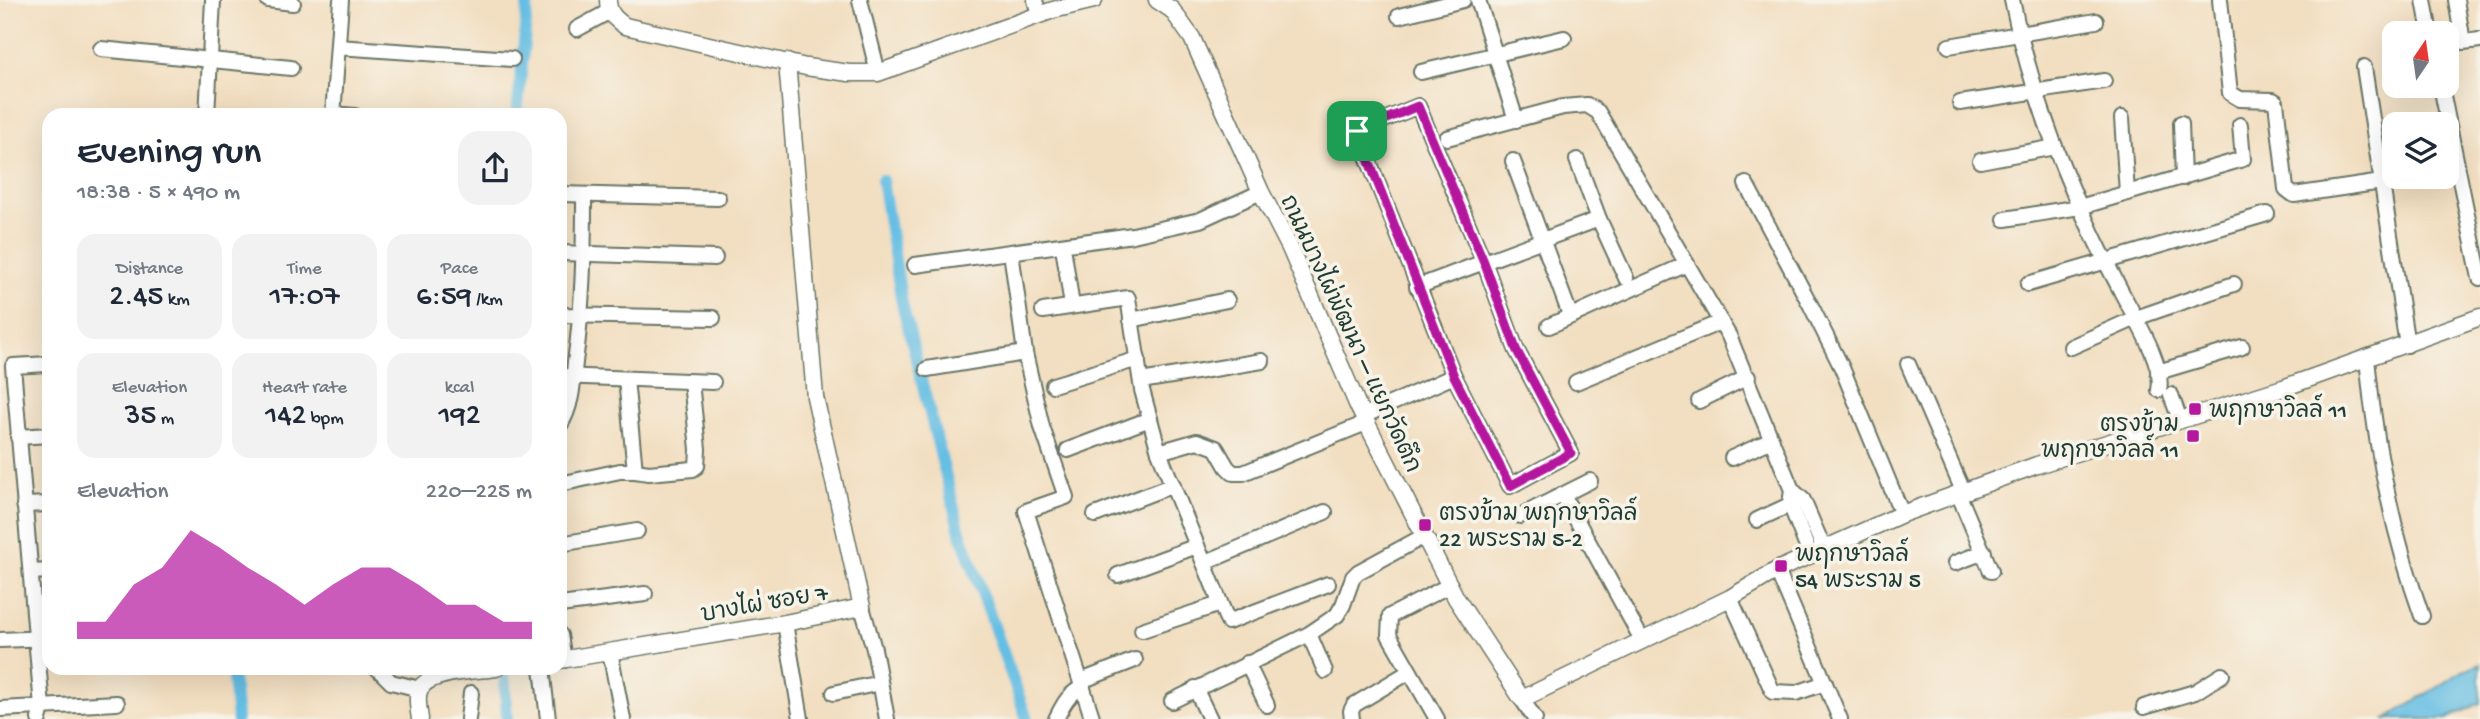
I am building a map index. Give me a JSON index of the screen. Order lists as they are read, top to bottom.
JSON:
{
  "streets": {
    "street": ["ถนนบางไผ่พัฒนา – แยกวัดตึก", "บางไผ่ ซอย 7"]
  },
  "places": {
    "transit": [
      "พฤกษาวิลล์ 11",
      "ตรงข้าม พฤกษาวิลล์ 11",
      "ตรงข้าม พฤกษาวิลล์ 22 พระราม 5-2",
      "พฤกษาวิลล์ 54 พระราม 5"
    ]
  },
  "north": "top",
  "page": {
    "heading": ["Evening run", "18:38 · 5 × 490 m"],
    "stats": [
      ["Distance", "2.45 km"],
      ["Time", "17:07"],
      ["Pace", "6:59 /km"],
      ["Elevation", "35 m"],
      ["Heart rate", "142 bpm"],
      ["kcal", "192"]
    ],
    "chart": ["Elevation", "220–225 m"]
  }
}
